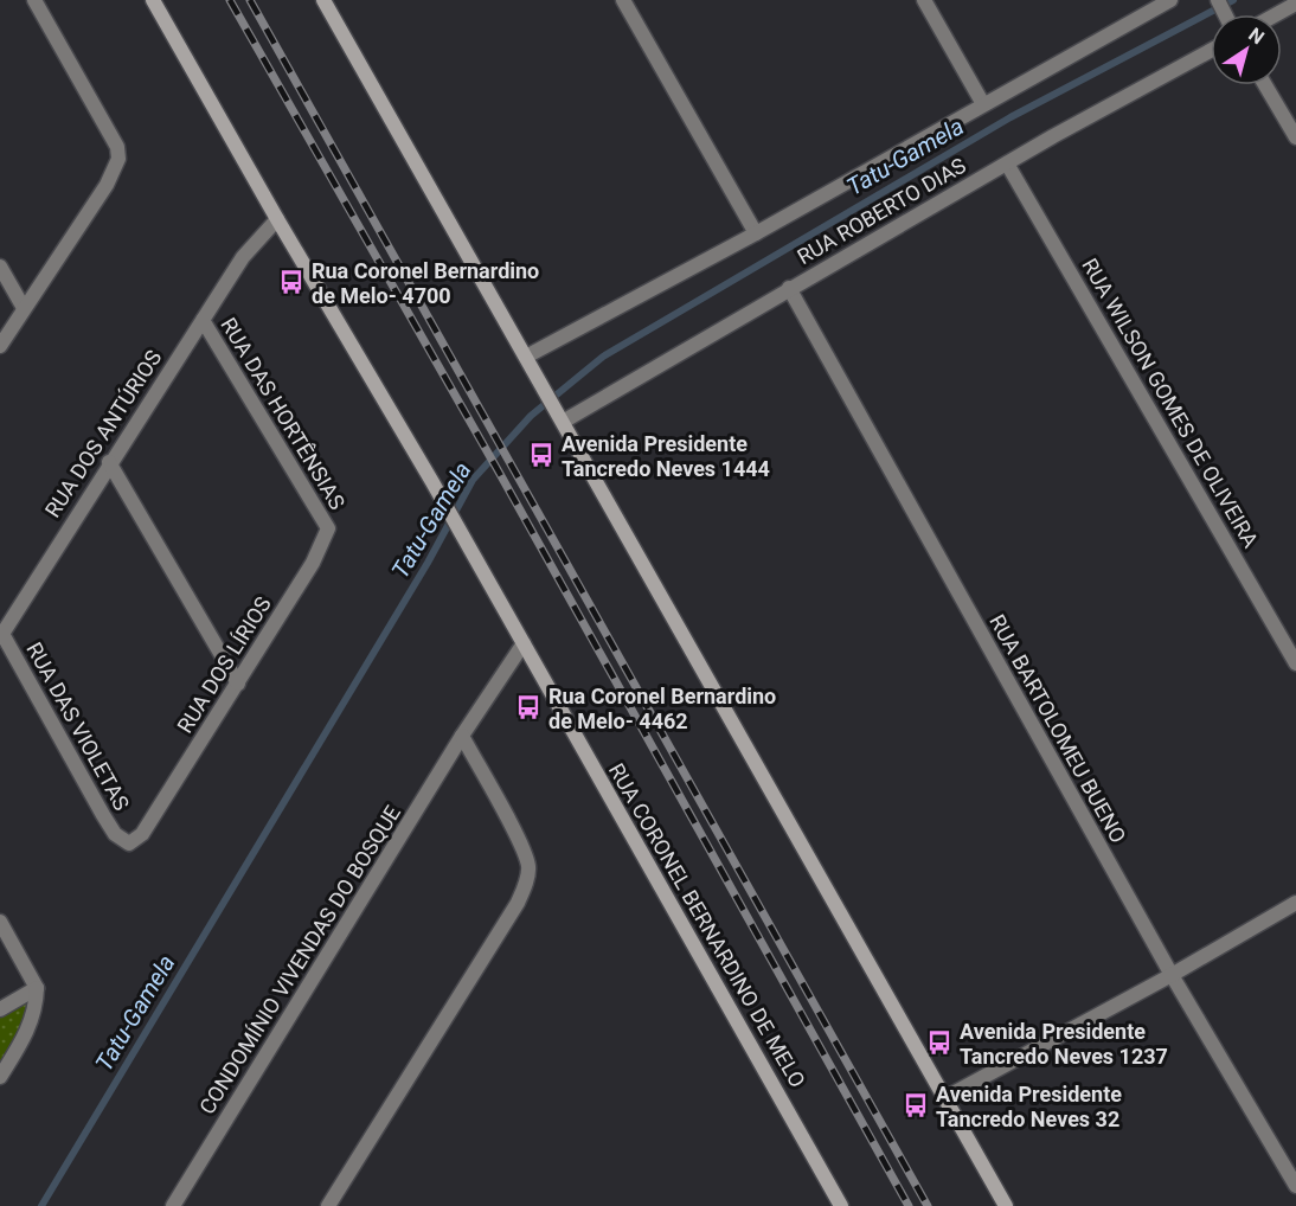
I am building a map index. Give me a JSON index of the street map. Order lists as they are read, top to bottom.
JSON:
{
  "streets": {
    "main road": ["RUA CORONEL BERNARDINO DE MELO"],
    "street": [
      "RUA ROBERTO DIAS",
      "RUA WILSON GOMES DE OLIVEIRA",
      "RUA DAS HORTÊNSIAS",
      "RUA DOS ANTÚRIOS",
      "RUA DOS LÍRIOS",
      "RUA DAS VIOLETAS",
      "RUA BARTOLOMEU BUENO",
      "CONDOMÍNIO VIVENDAS DO BOSQUE"
    ]
  },
  "crossings": [
    ["RUA ROBERTO DIAS", "RUA WILSON GOMES DE OLIVEIRA"],
    ["RUA ROBERTO DIAS", "RUA BARTOLOMEU BUENO"],
    ["RUA DAS HORTÊNSIAS", "RUA DOS ANTÚRIOS"],
    ["RUA DAS HORTÊNSIAS", "RUA DOS LÍRIOS"],
    ["RUA DOS ANTÚRIOS", "RUA DAS VIOLETAS"],
    ["RUA DOS ANTÚRIOS", "RUA CORONEL BERNARDINO DE MELO"],
    ["RUA DOS LÍRIOS", "RUA DAS VIOLETAS"],
    ["RUA CORONEL BERNARDINO DE MELO", "CONDOMÍNIO VIVENDAS DO BOSQUE"]
  ],
  "water": ["Tatu-Gamela"],
  "places": {
    "bus stop": [
      "Rua Coronel Bernardino de Melo- 4700",
      "Avenida Presidente Tancredo Neves 1444",
      "Rua Coronel Bernardino de Melo- 4462",
      "Avenida Presidente Tancredo Neves 1237",
      "Avenida Presidente Tancredo Neves 32"
    ]
  },
  "north": "top right"
}
